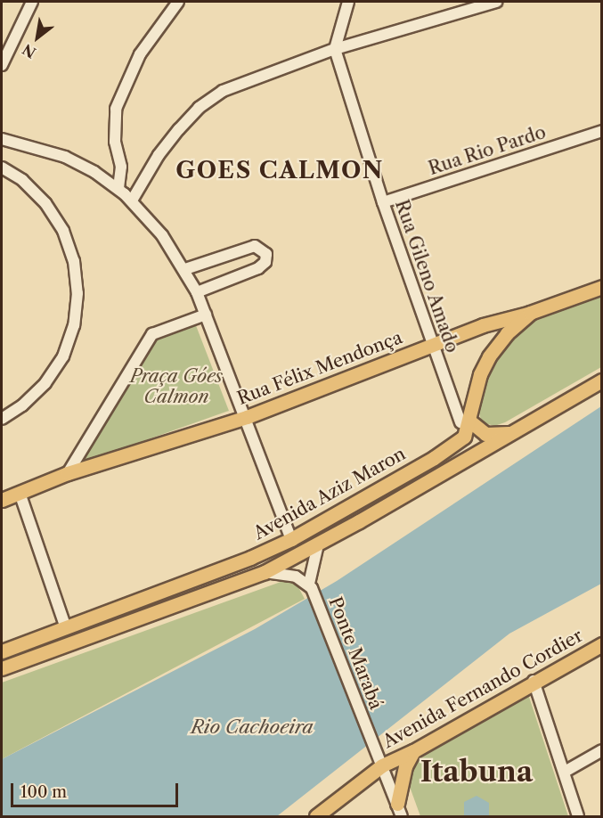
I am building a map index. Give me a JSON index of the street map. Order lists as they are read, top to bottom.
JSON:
{
  "streets": {
    "main road": ["Rua Félix Mendonça", "Avenida Aziz Maron", "Avenida Fernando Cordier"],
    "street": ["Rua Rio Pardo", "Rua Gileno Amado", "Ponte Marabá"]
  },
  "crossings": [
    ["Rua Rio Pardo", "Rua Gileno Amado"],
    ["Rua Gileno Amado", "Rua Félix Mendonça"],
    ["Rua Gileno Amado", "Avenida Aziz Maron"],
    ["Rua Félix Mendonça", "Avenida Aziz Maron"],
    ["Ponte Marabá", "Avenida Fernando Cordier"]
  ],
  "districts": ["GOES CALMON", "Itabuna"],
  "water": ["Rio Cachoeira"],
  "parks": ["Praça Góes Calmon"],
  "scale_bar": "100 m",
  "north": "bottom left"
}
